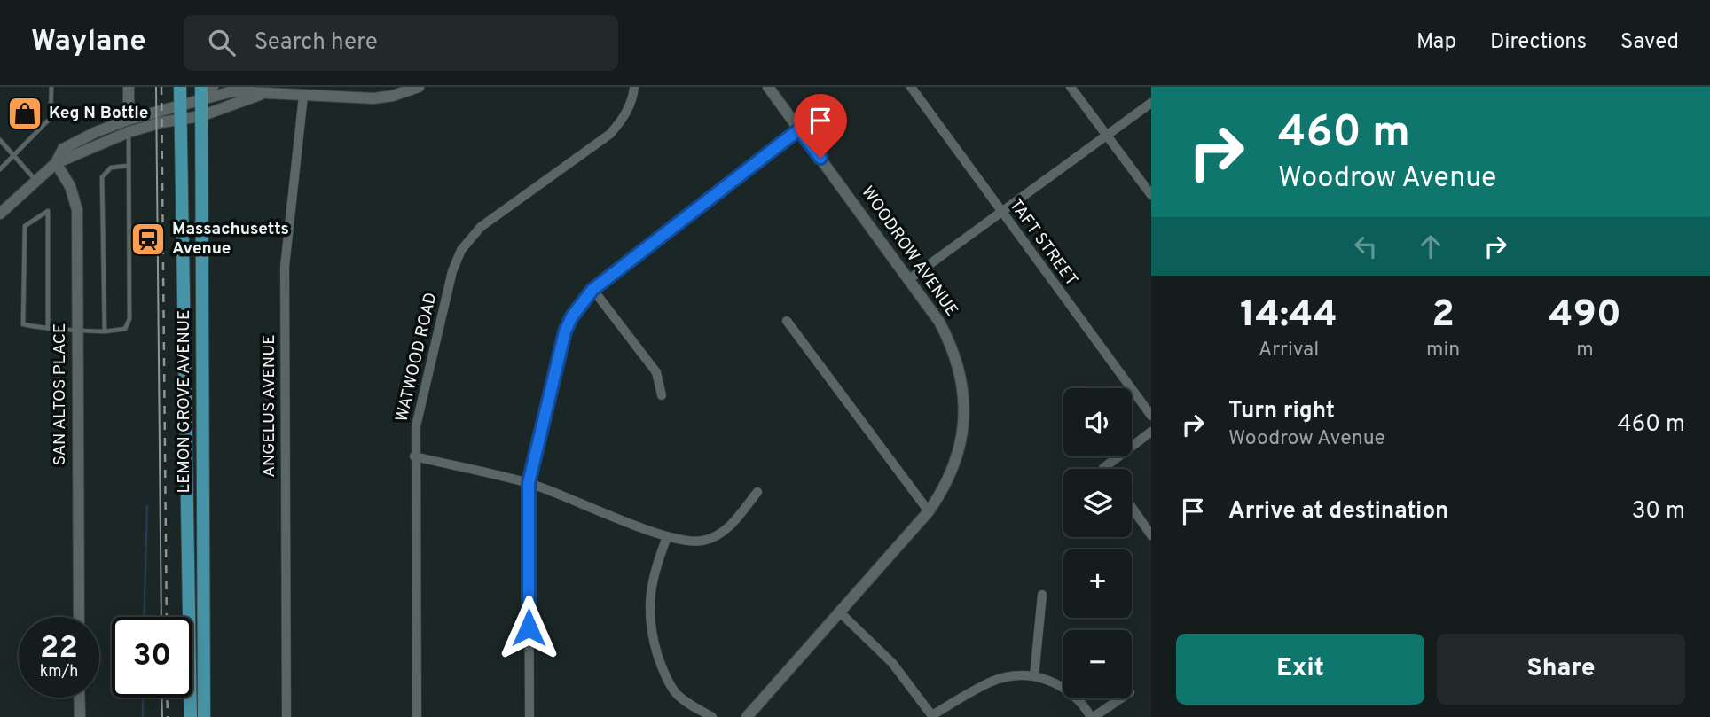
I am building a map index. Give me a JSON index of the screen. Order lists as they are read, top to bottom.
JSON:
{
  "streets": {
    "main road": ["LEMON GROVE AVENUE"],
    "street": [
      "TAFT STREET",
      "WOODROW AVENUE",
      "WATWOOD ROAD",
      "SAN ALTOS PLACE",
      "ANGELUS AVENUE"
    ]
  },
  "places": {
    "shop": ["Keg N Bottle"],
    "station": ["Massachusetts Avenue"]
  },
  "page": {
    "header": "Waylane",
    "search": "Search here",
    "nav": ["Map", "Directions", "Saved"],
    "turn": ["460 m", "Woodrow Avenue"],
    "eta": [
      "14:44",
      "Arrival",
      "2",
      "min",
      "490",
      "m"
    ],
    "list": [
      {
        "name": "Turn right",
        "note": "Woodrow Avenue",
        "value": "460 m"
      },
      {
        "name": "Arrive at destination",
        "value": "30 m"
      }
    ],
    "map_buttons": ["+", "−"],
    "speed": "22 km/h",
    "limit": "30",
    "buttons": ["Exit", "Share"]
  }
}
